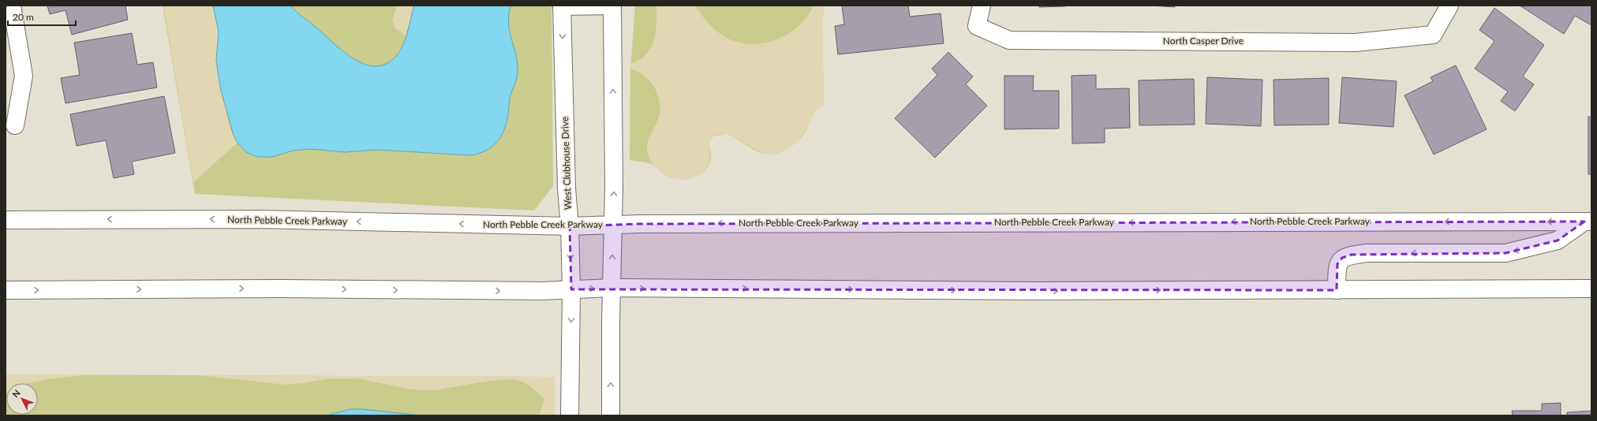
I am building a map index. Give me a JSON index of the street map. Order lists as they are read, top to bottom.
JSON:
{
  "streets": {
    "main road": ["North Casper Drive", "West Clubhouse Drive", "North Pebble Creek Parkway"]
  },
  "crossings": [
    ["West Clubhouse Drive", "North Pebble Creek Parkway"]
  ],
  "scale_bar": "20 m",
  "north": "top left"
}
